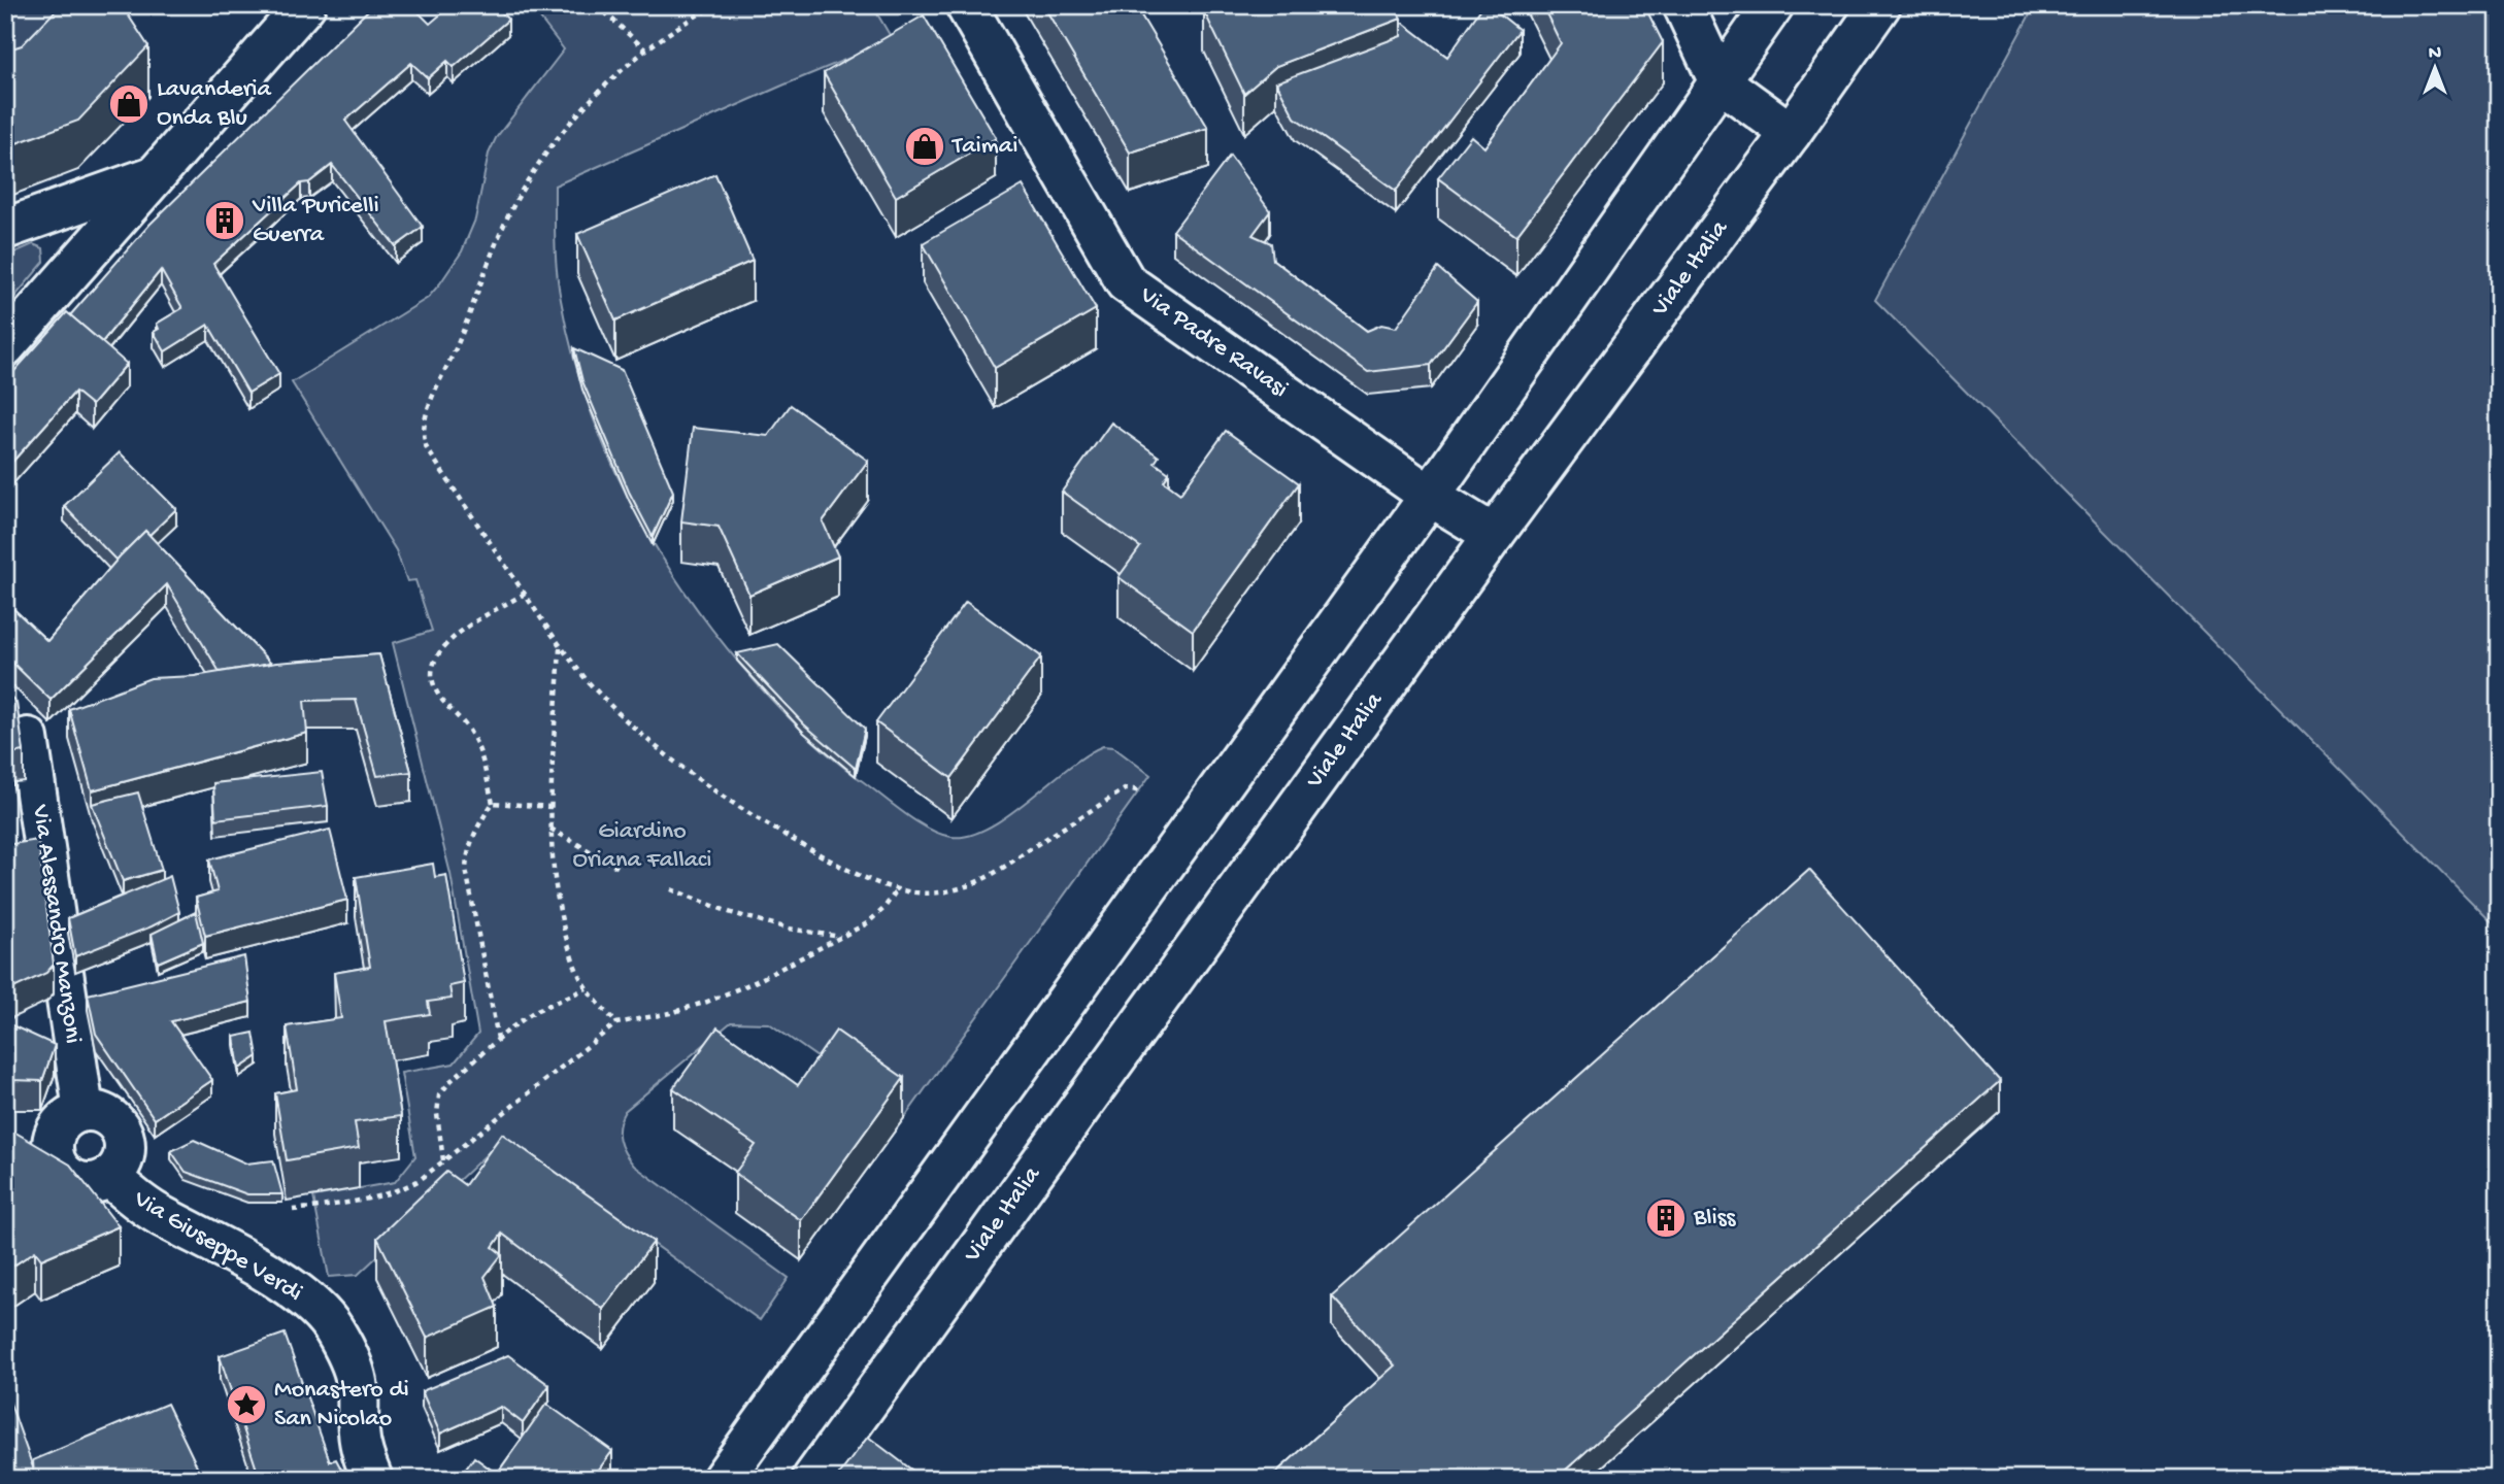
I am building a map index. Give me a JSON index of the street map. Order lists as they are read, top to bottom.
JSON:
{
  "streets": {
    "main road": [
      "Viale Italia",
      "Via Padre Ravasi",
      "Via Alessandro Manzoni",
      "Via Giuseppe Verdi"
    ]
  },
  "crossings": [
    ["Viale Italia", "Via Padre Ravasi"],
    ["Via Alessandro Manzoni", "Via Giuseppe Verdi"]
  ],
  "parks": ["Giardino Oriana Fallaci"],
  "places": {
    "shop": ["Lavanderia Onda Blu", "Taimai"],
    "building": ["Villa Puricelli Guerra", "Bliss"],
    "place": ["Monastero di San Nicolao"]
  },
  "north": "top"
}
